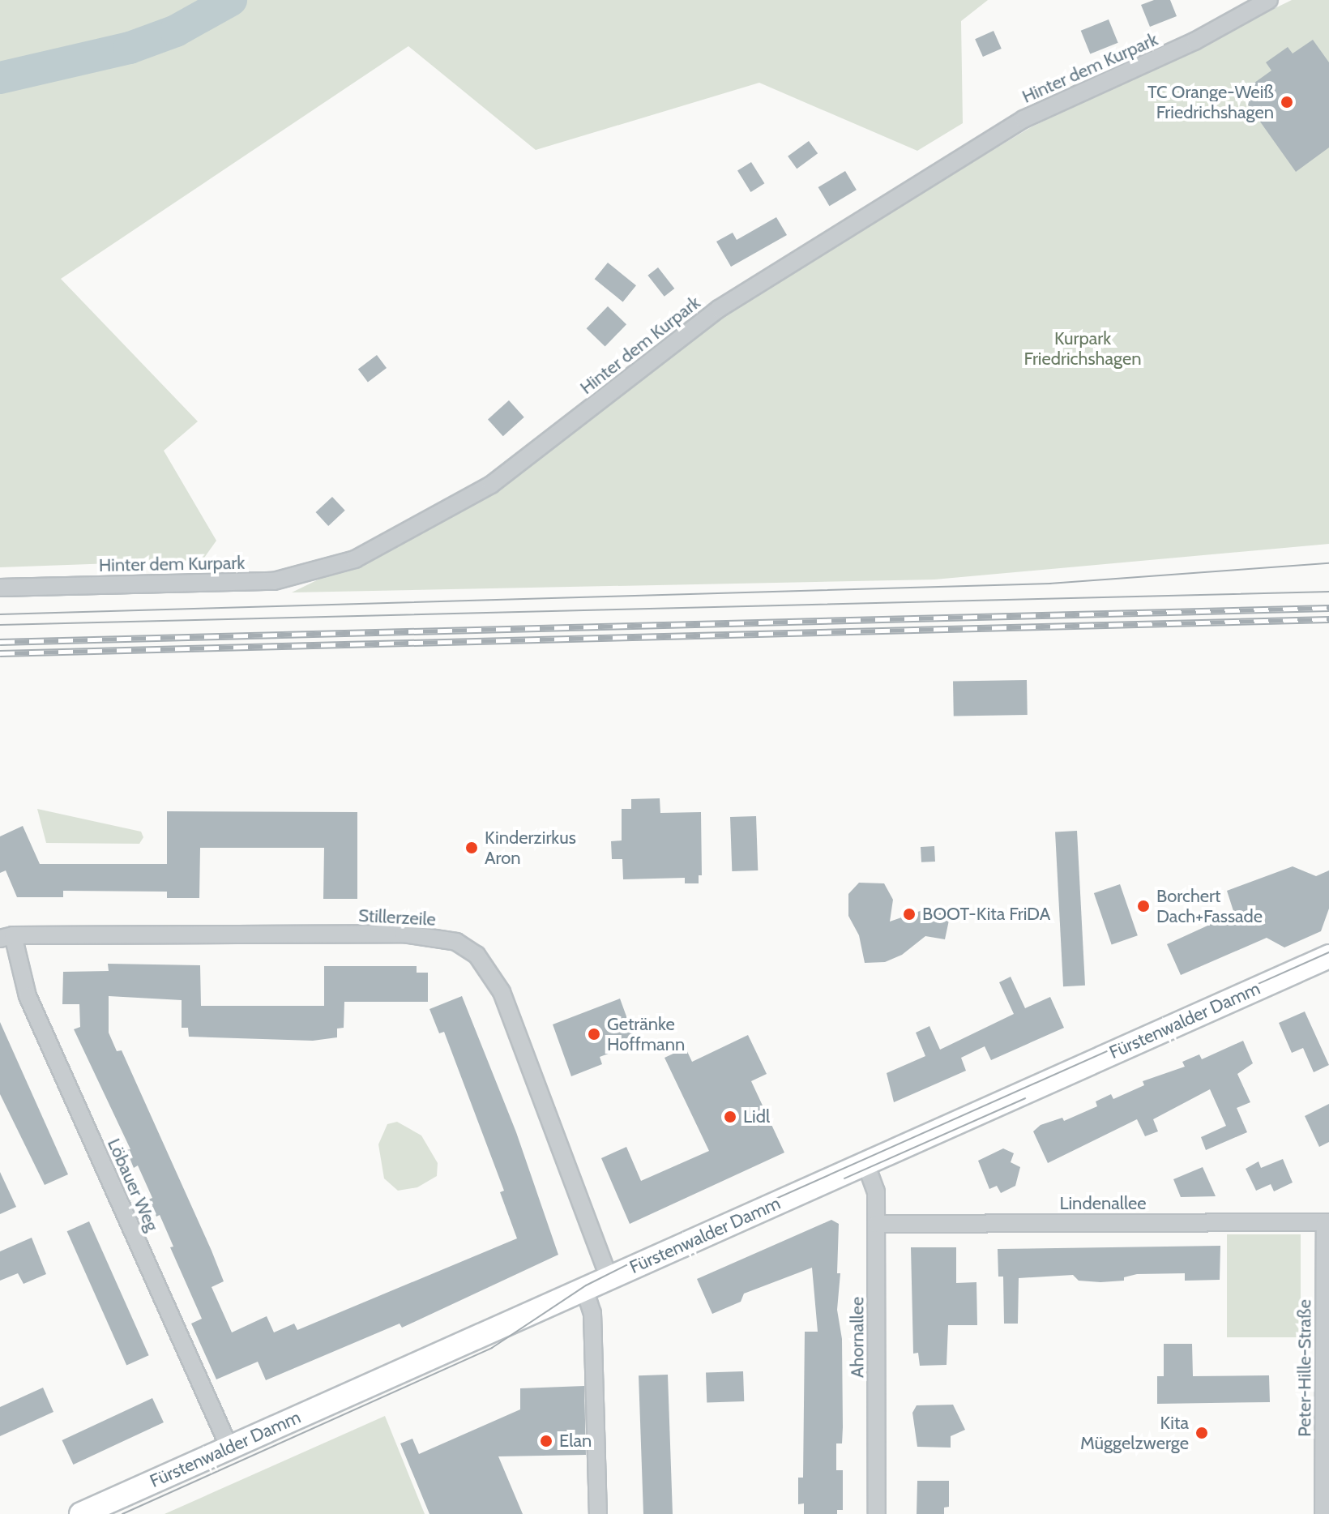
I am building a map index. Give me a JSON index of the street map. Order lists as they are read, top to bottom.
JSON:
{
  "streets": {
    "main road": ["Fürstenwalder Damm"],
    "street": [
      "Hinter dem Kurpark",
      "Stillerzeile",
      "Löbauer Weg",
      "Lindenallee",
      "Ahornallee",
      "Peter-Hille-Straße"
    ]
  },
  "crossings": [
    ["Stillerzeile", "Fürstenwalder Damm"],
    ["Stillerzeile", "Löbauer Weg"],
    ["Fürstenwalder Damm", "Löbauer Weg"],
    ["Fürstenwalder Damm", "Ahornallee"],
    ["Lindenallee", "Ahornallee"],
    ["Lindenallee", "Peter-Hille-Straße"]
  ],
  "parks": ["Kurpark Friedrichshagen"],
  "places": [
    "TC Orange-Weiß Friedrichshagen",
    "Kinderzirkus Aron",
    "Borchert Dach+Fassade",
    "BOOT-Kita FriDA",
    "Getränke Hoffmann",
    "Lidl",
    "Kita Müggelzwerge",
    "Elan"
  ]
}
